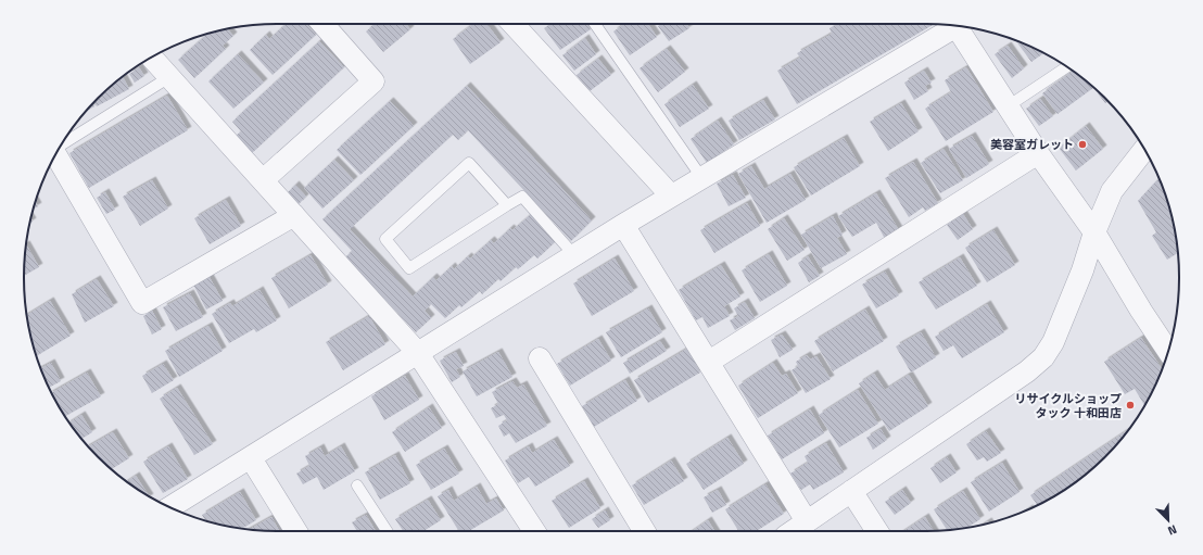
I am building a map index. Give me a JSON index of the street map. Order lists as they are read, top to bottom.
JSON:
{
  "places": ["美容室ガレット", "リサイクルショップ タック 十和田店"],
  "north": "bottom right"
}
